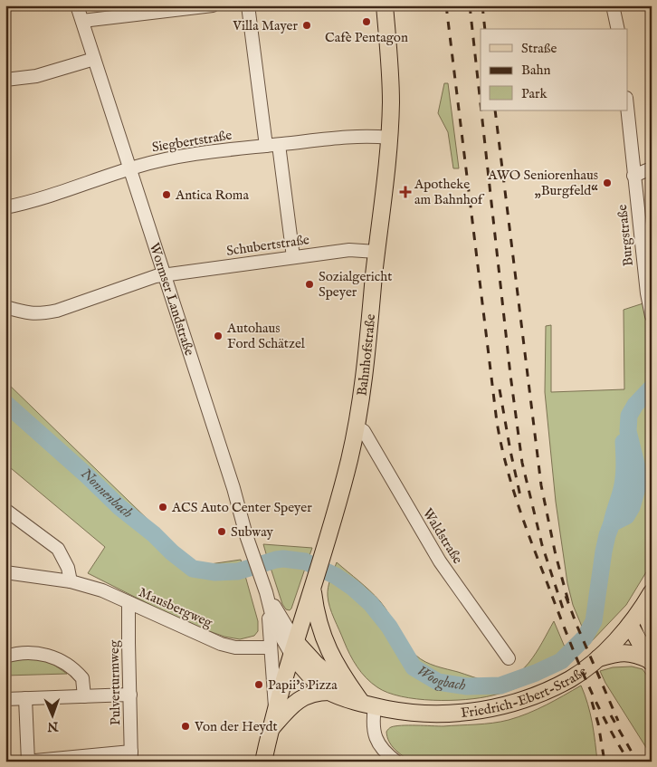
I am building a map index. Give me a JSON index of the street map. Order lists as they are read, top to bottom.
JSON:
{
  "streets": {
    "main road": ["Bahnhofstraße", "Friedrich-Ebert-Straße"],
    "street": [
      "Siegbertstraße",
      "Burgstraße",
      "Schubertstraße",
      "Wormser Landstraße",
      "Waldstraße",
      "Mausbergweg",
      "Pulverturmweg"
    ]
  },
  "crossings": [
    ["Siegbertstraße", "Wormser Landstraße"],
    ["Siegbertstraße", "Bahnhofstraße"],
    ["Schubertstraße", "Wormser Landstraße"],
    ["Schubertstraße", "Bahnhofstraße"],
    ["Wormser Landstraße", "Bahnhofstraße"],
    ["Wormser Landstraße", "Friedrich-Ebert-Straße"],
    ["Bahnhofstraße", "Waldstraße"],
    ["Bahnhofstraße", "Friedrich-Ebert-Straße"],
    ["Mausbergweg", "Pulverturmweg"]
  ],
  "water": ["Nonnenbach", "Woogbach"],
  "places": {
    "other": [
      "Cafè Pentagon",
      "Villa Mayer",
      "AWO Seniorenhaus „Burgfeld“",
      "Antica Roma",
      "Sozialgericht Speyer",
      "Autohaus Ford Schätzel",
      "ACS Auto Center Speyer",
      "Subway",
      "Papii's Pizza",
      "Von der Heydt"
    ],
    "health": ["Apotheke am Bahnhof"]
  },
  "legend": ["Straße", "Bahn", "Park"],
  "north": "bottom"
}
